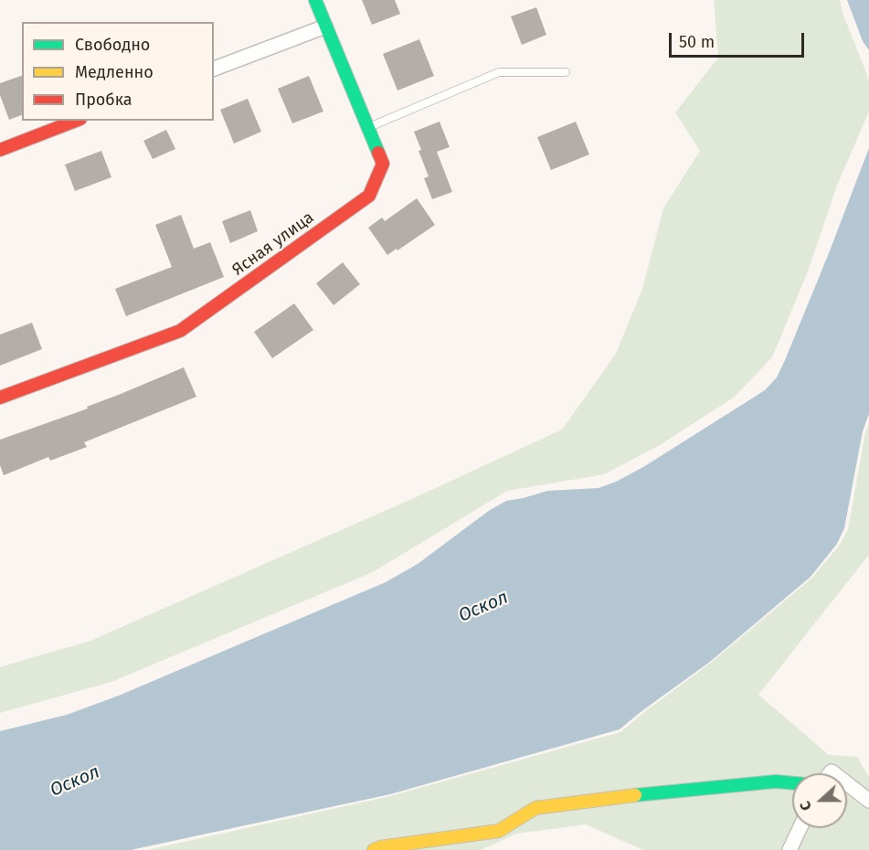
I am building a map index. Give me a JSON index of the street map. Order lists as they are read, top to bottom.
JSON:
{
  "streets": {
    "street": ["Ясная улица"]
  },
  "water": ["Оскол"],
  "legend": ["Свободно", "Медленно", "Пробка"],
  "scale_bar": "50 m",
  "north": "left"
}
